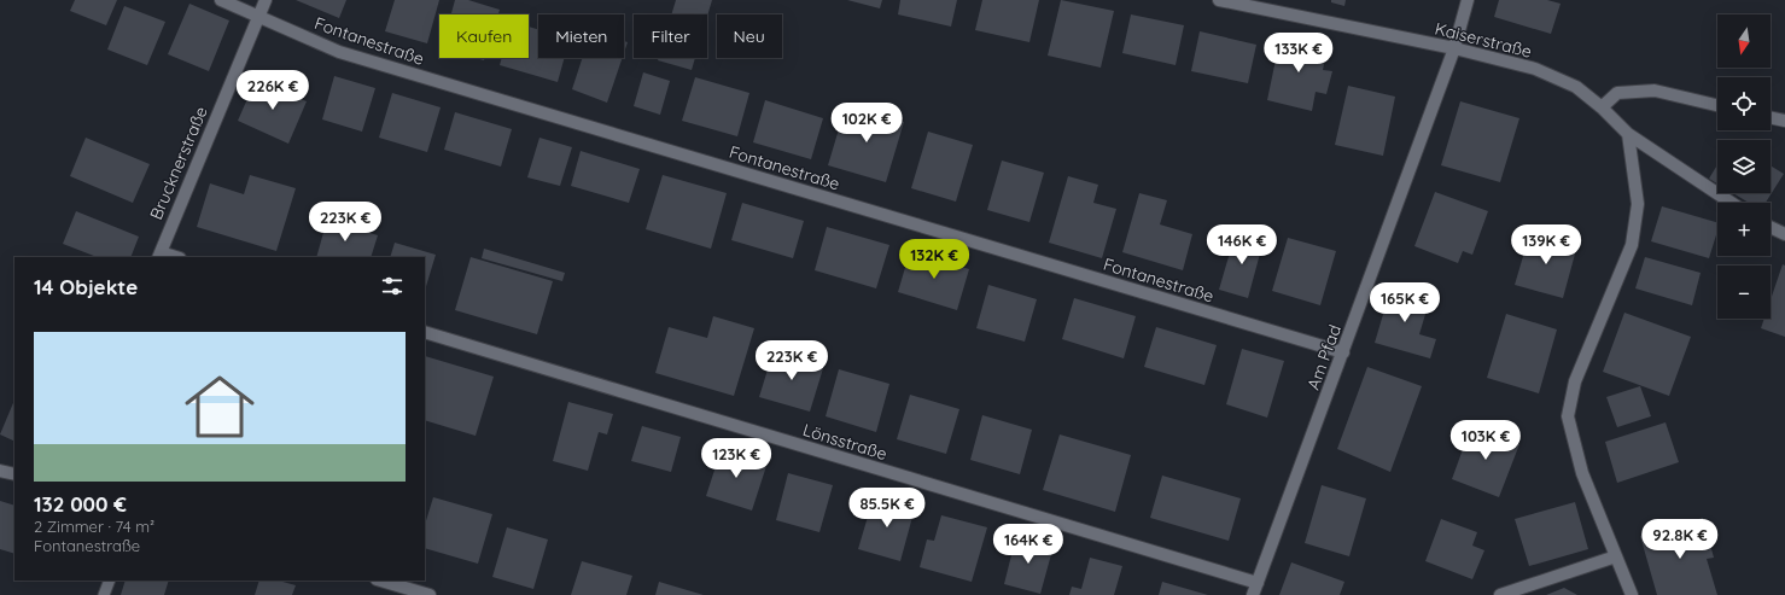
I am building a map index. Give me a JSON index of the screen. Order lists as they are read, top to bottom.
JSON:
{
  "streets": {
    "street": [
      "Kaiserstraße",
      "Fontanestraße",
      "Brucknerstraße",
      "Am Pfad",
      "Lönsstraße"
    ]
  },
  "crossings": [
    ["Kaiserstraße", "Am Pfad"],
    ["Fontanestraße", "Brucknerstraße"],
    ["Fontanestraße", "Am Pfad"],
    ["Am Pfad", "Lönsstraße"]
  ],
  "north": "bottom",
  "page": {
    "map_buttons": ["+", "−"],
    "chip": [
      "Kaufen",
      "Mieten",
      "Filter",
      "Neu"
    ],
    "price": [
      "133K €",
      "226K €",
      "102K €",
      "223K €",
      "146K €",
      "139K €",
      "132K €",
      "165K €",
      "223K €",
      "103K €",
      "123K €",
      "85.5K €",
      "92.8K €",
      "164K €"
    ],
    "heading": "14 Objekte",
    "list": [
      {
        "name": "132 000 €",
        "note": "2 Zimmer · 74 m² · Fontanestraße"
      }
    ]
  }
}
